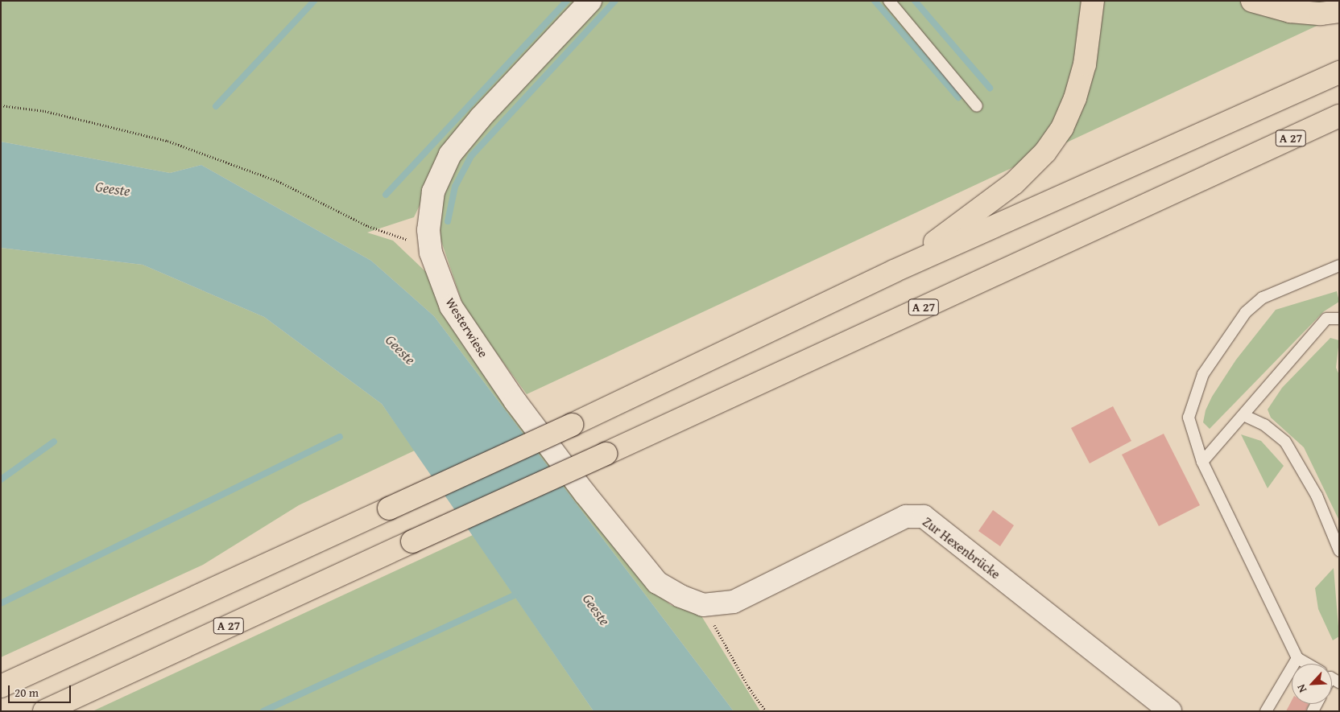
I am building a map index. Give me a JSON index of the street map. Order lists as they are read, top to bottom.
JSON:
{
  "streets": {
    "highway": ["A 27"],
    "street": ["Westerwiese", "Zur Hexenbrücke"]
  },
  "crossings": [
    ["Westerwiese", "Zur Hexenbrücke"]
  ],
  "water": ["Geeste"],
  "scale_bar": "20 m",
  "north": "bottom left"
}
